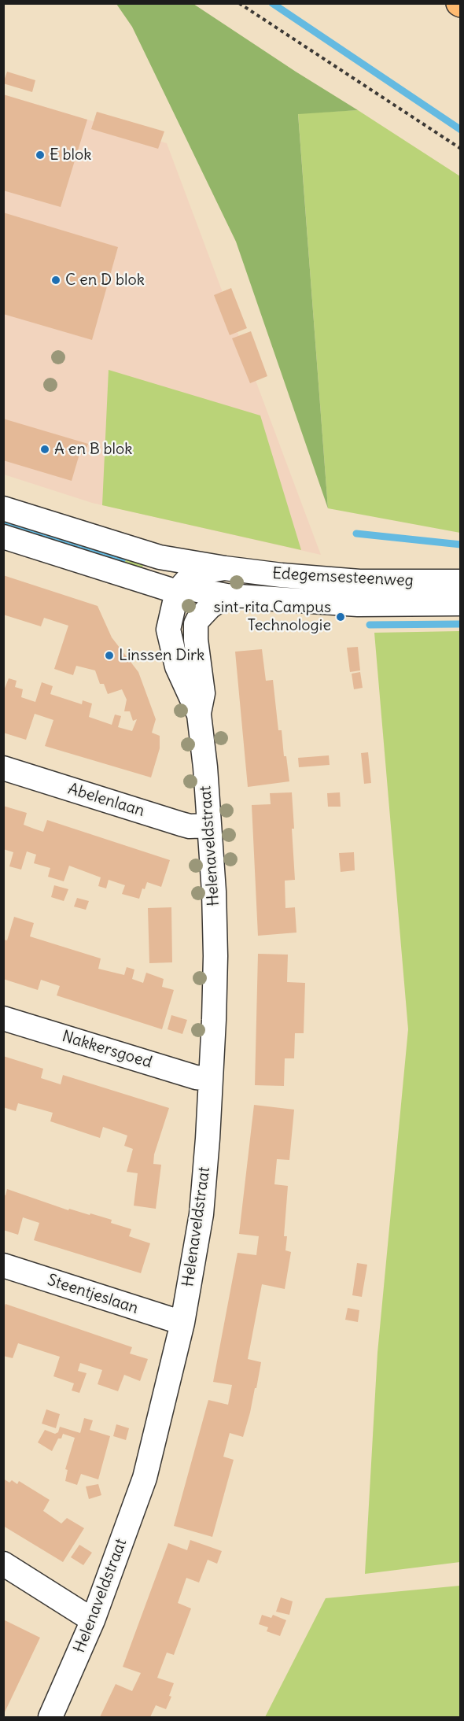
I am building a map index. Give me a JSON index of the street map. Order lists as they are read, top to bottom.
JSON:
{
  "streets": {
    "street": [
      "Edegemsesteenweg",
      "Abelenlaan",
      "Helenaveldstraat",
      "Nakkersgoed",
      "Steentjeslaan"
    ]
  },
  "crossings": [
    ["Edegemsesteenweg", "Helenaveldstraat"],
    ["Abelenlaan", "Helenaveldstraat"],
    ["Helenaveldstraat", "Nakkersgoed"],
    ["Helenaveldstraat", "Steentjeslaan"]
  ],
  "places": [
    "E blok",
    "C en D blok",
    "A en B blok",
    "sint-rita Campus Technologie",
    "Linssen Dirk"
  ]
}
